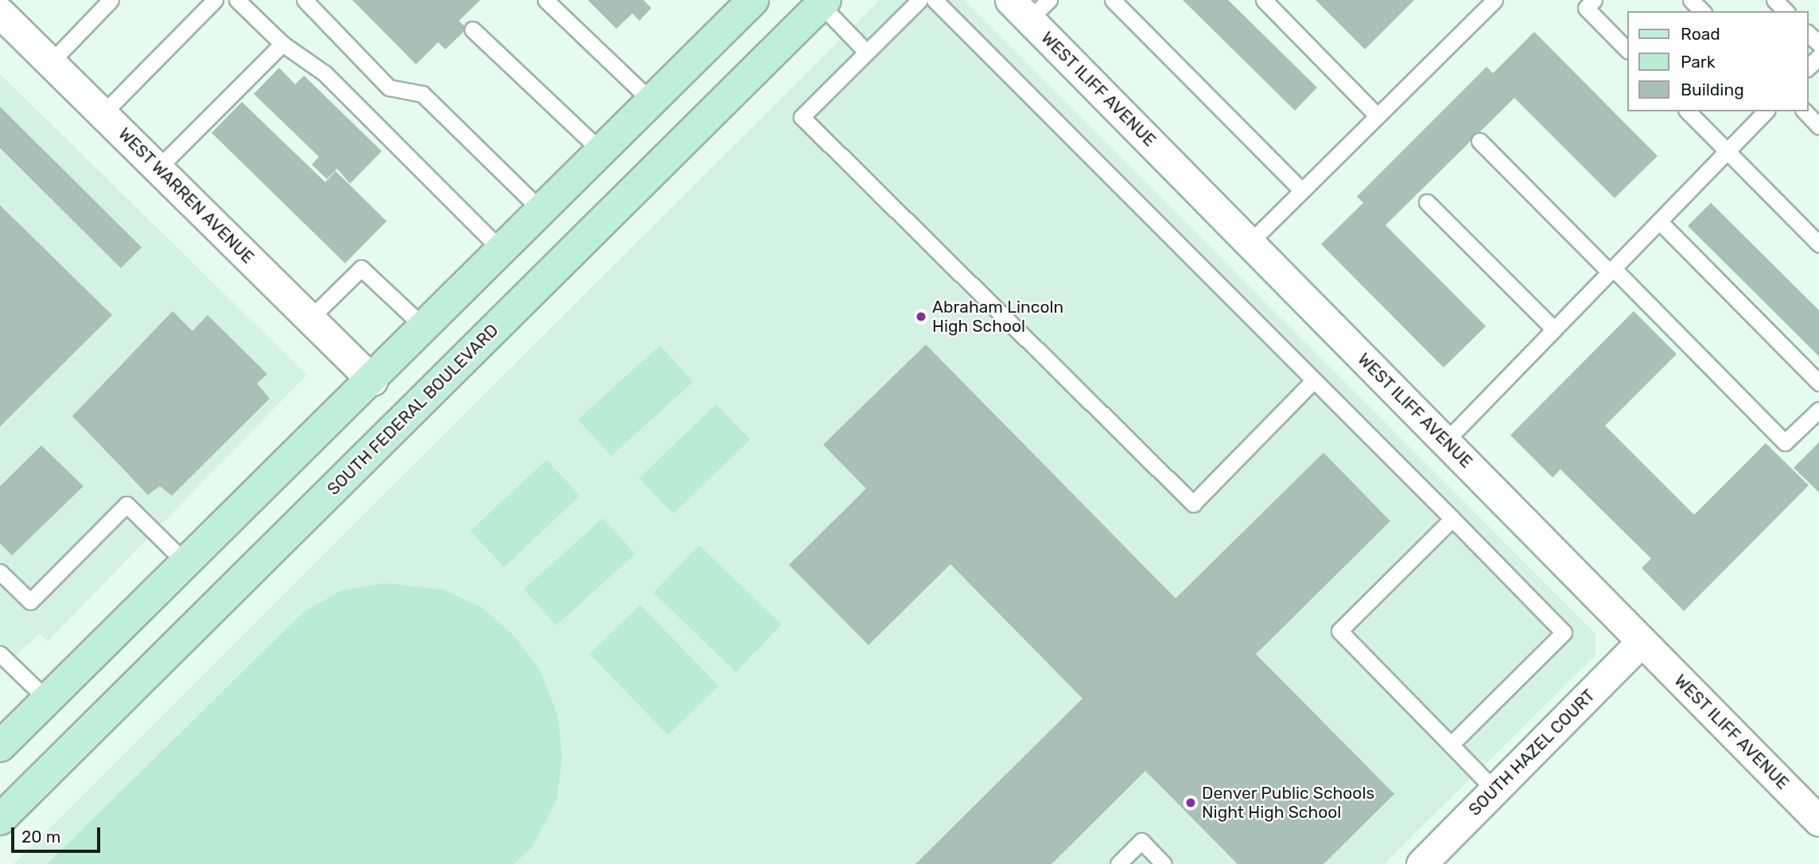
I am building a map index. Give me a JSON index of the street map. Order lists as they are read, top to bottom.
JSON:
{
  "streets": {
    "main road": ["SOUTH FEDERAL BOULEVARD"],
    "street": ["WEST ILIFF AVENUE", "WEST WARREN AVENUE", "SOUTH HAZEL COURT"]
  },
  "crossings": [
    ["WEST ILIFF AVENUE", "SOUTH HAZEL COURT"]
  ],
  "places": ["Abraham Lincoln High School", "Denver Public Schools Night High School"],
  "legend": ["Road", "Park", "Building"],
  "scale_bar": "20 m"
}
